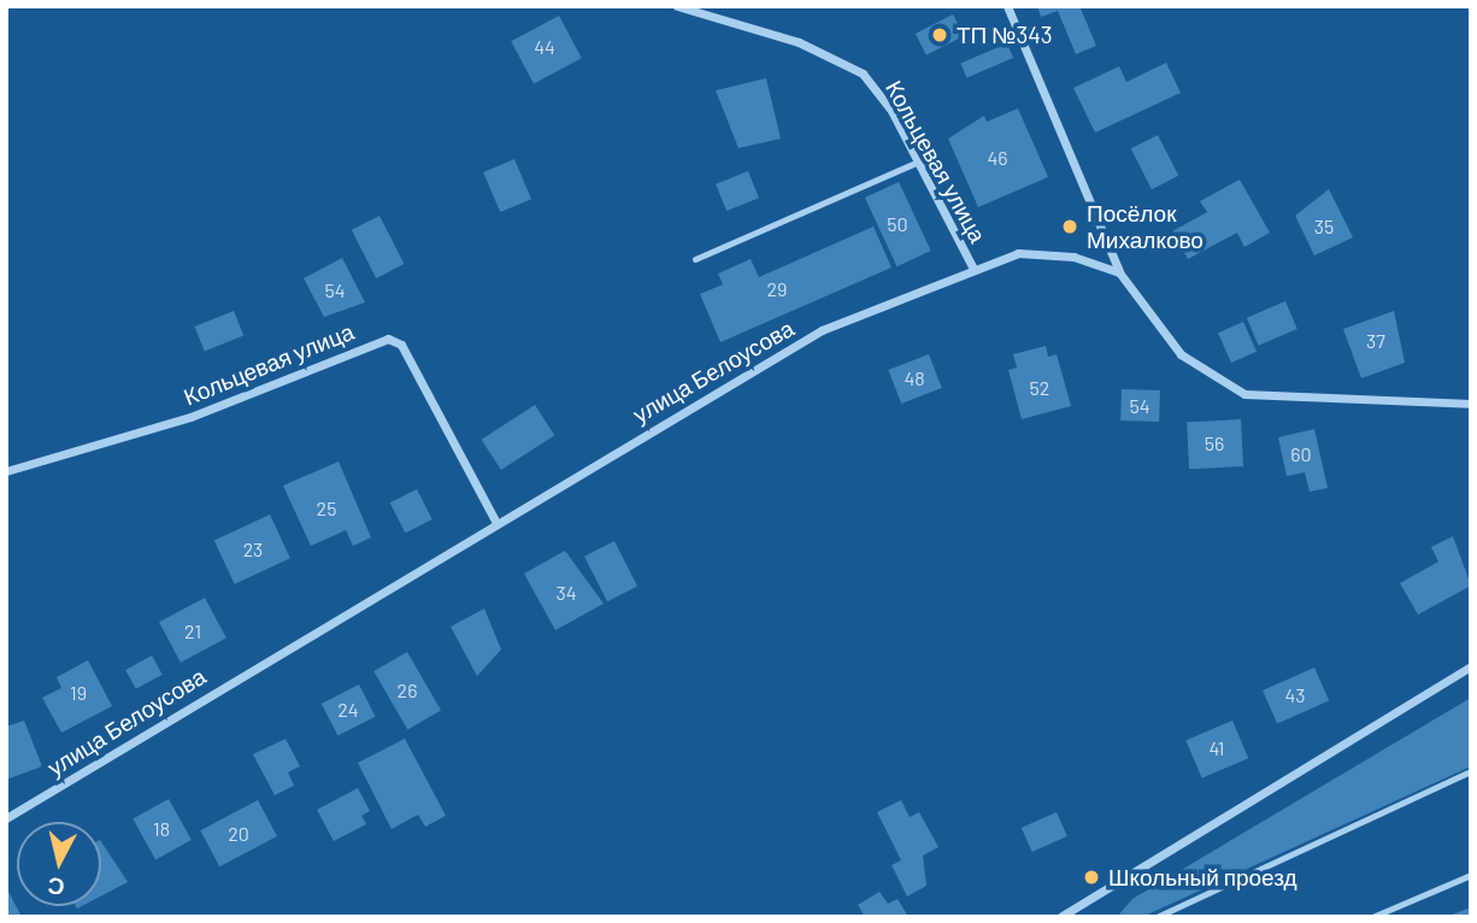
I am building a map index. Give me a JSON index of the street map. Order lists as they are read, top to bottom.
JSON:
{
  "streets": {
    "street": ["Кольцевая улица", "улица Белоусова"]
  },
  "crossings": [
    ["Кольцевая улица", "улица Белоусова"]
  ],
  "places": ["ТП №343", "Посёлок Михалково", "Школьный проезд"],
  "house_numbers": [
    "44",
    "46",
    "50",
    "35",
    "29",
    "54",
    "37",
    "48",
    "52",
    "54",
    "56",
    "60",
    "25",
    "23",
    "34",
    "21",
    "26",
    "19",
    "43",
    "24",
    "41",
    "18",
    "20"
  ],
  "north": "bottom"
}
